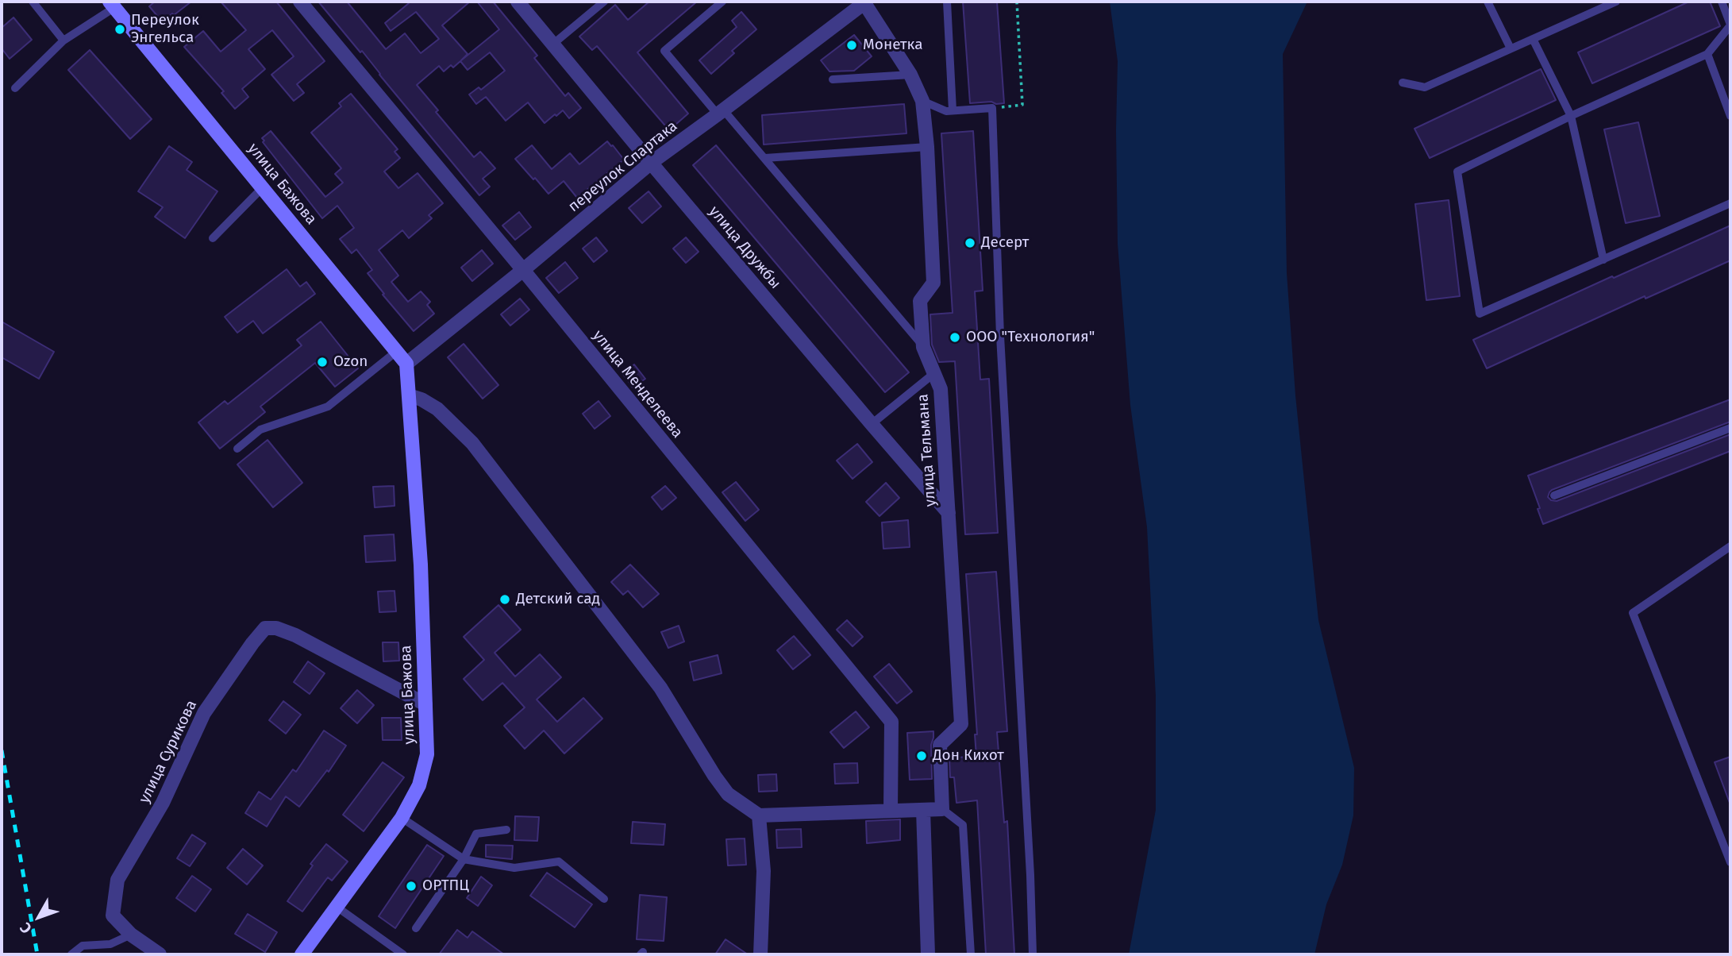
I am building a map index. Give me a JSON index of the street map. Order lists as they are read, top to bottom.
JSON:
{
  "streets": {
    "main road": ["улица Бажова"],
    "street": [
      "переулок Спартака",
      "улица Дружбы",
      "улица Менделеева",
      "улица Тельмана",
      "улица Сурикова"
    ]
  },
  "crossings": [
    ["переулок Спартака", "улица Бажова"],
    ["переулок Спартака", "улица Дружбы"],
    ["переулок Спартака", "улица Менделеева"],
    ["переулок Спартака", "улица Тельмана"],
    ["улица Бажова", "улица Сурикова"],
    ["улица Дружбы", "улица Тельмана"]
  ],
  "places": [
    "Переулок Энгельса",
    "Монетка",
    "Десерт",
    "ООО \"Технология\"",
    "Ozon",
    "Детский сад",
    "Дон Кихот",
    "ОРТПЦ"
  ],
  "north": "bottom left"
}
